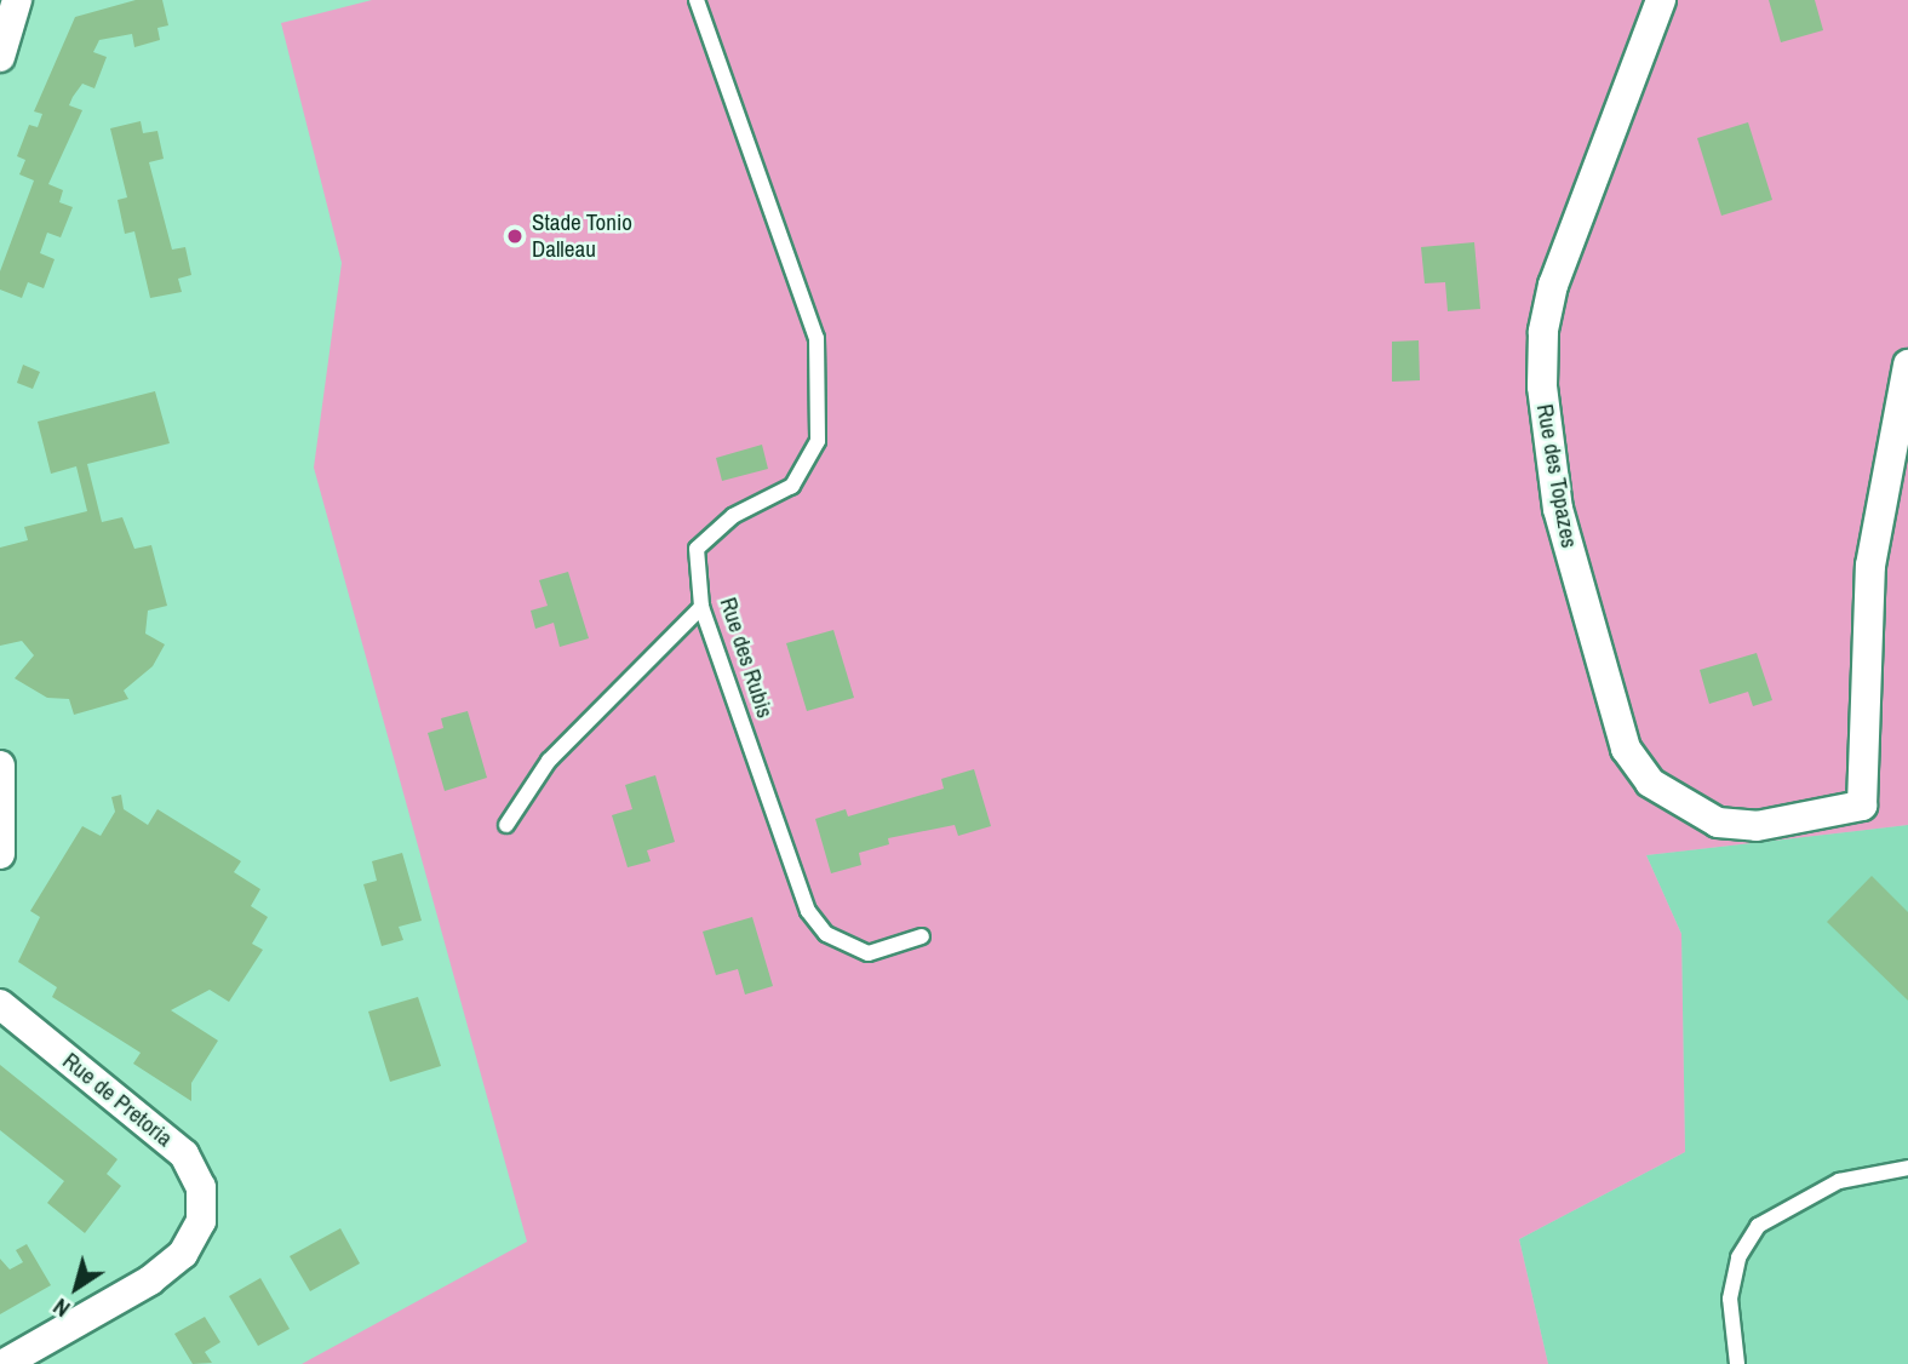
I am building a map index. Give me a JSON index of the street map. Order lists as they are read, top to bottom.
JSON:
{
  "streets": {
    "street": ["Rue des Topazes", "Rue de Pretoria"],
    "lane": ["Rue des Rubis"]
  },
  "places": ["Stade Tonio Dalleau"],
  "north": "bottom left"
}
